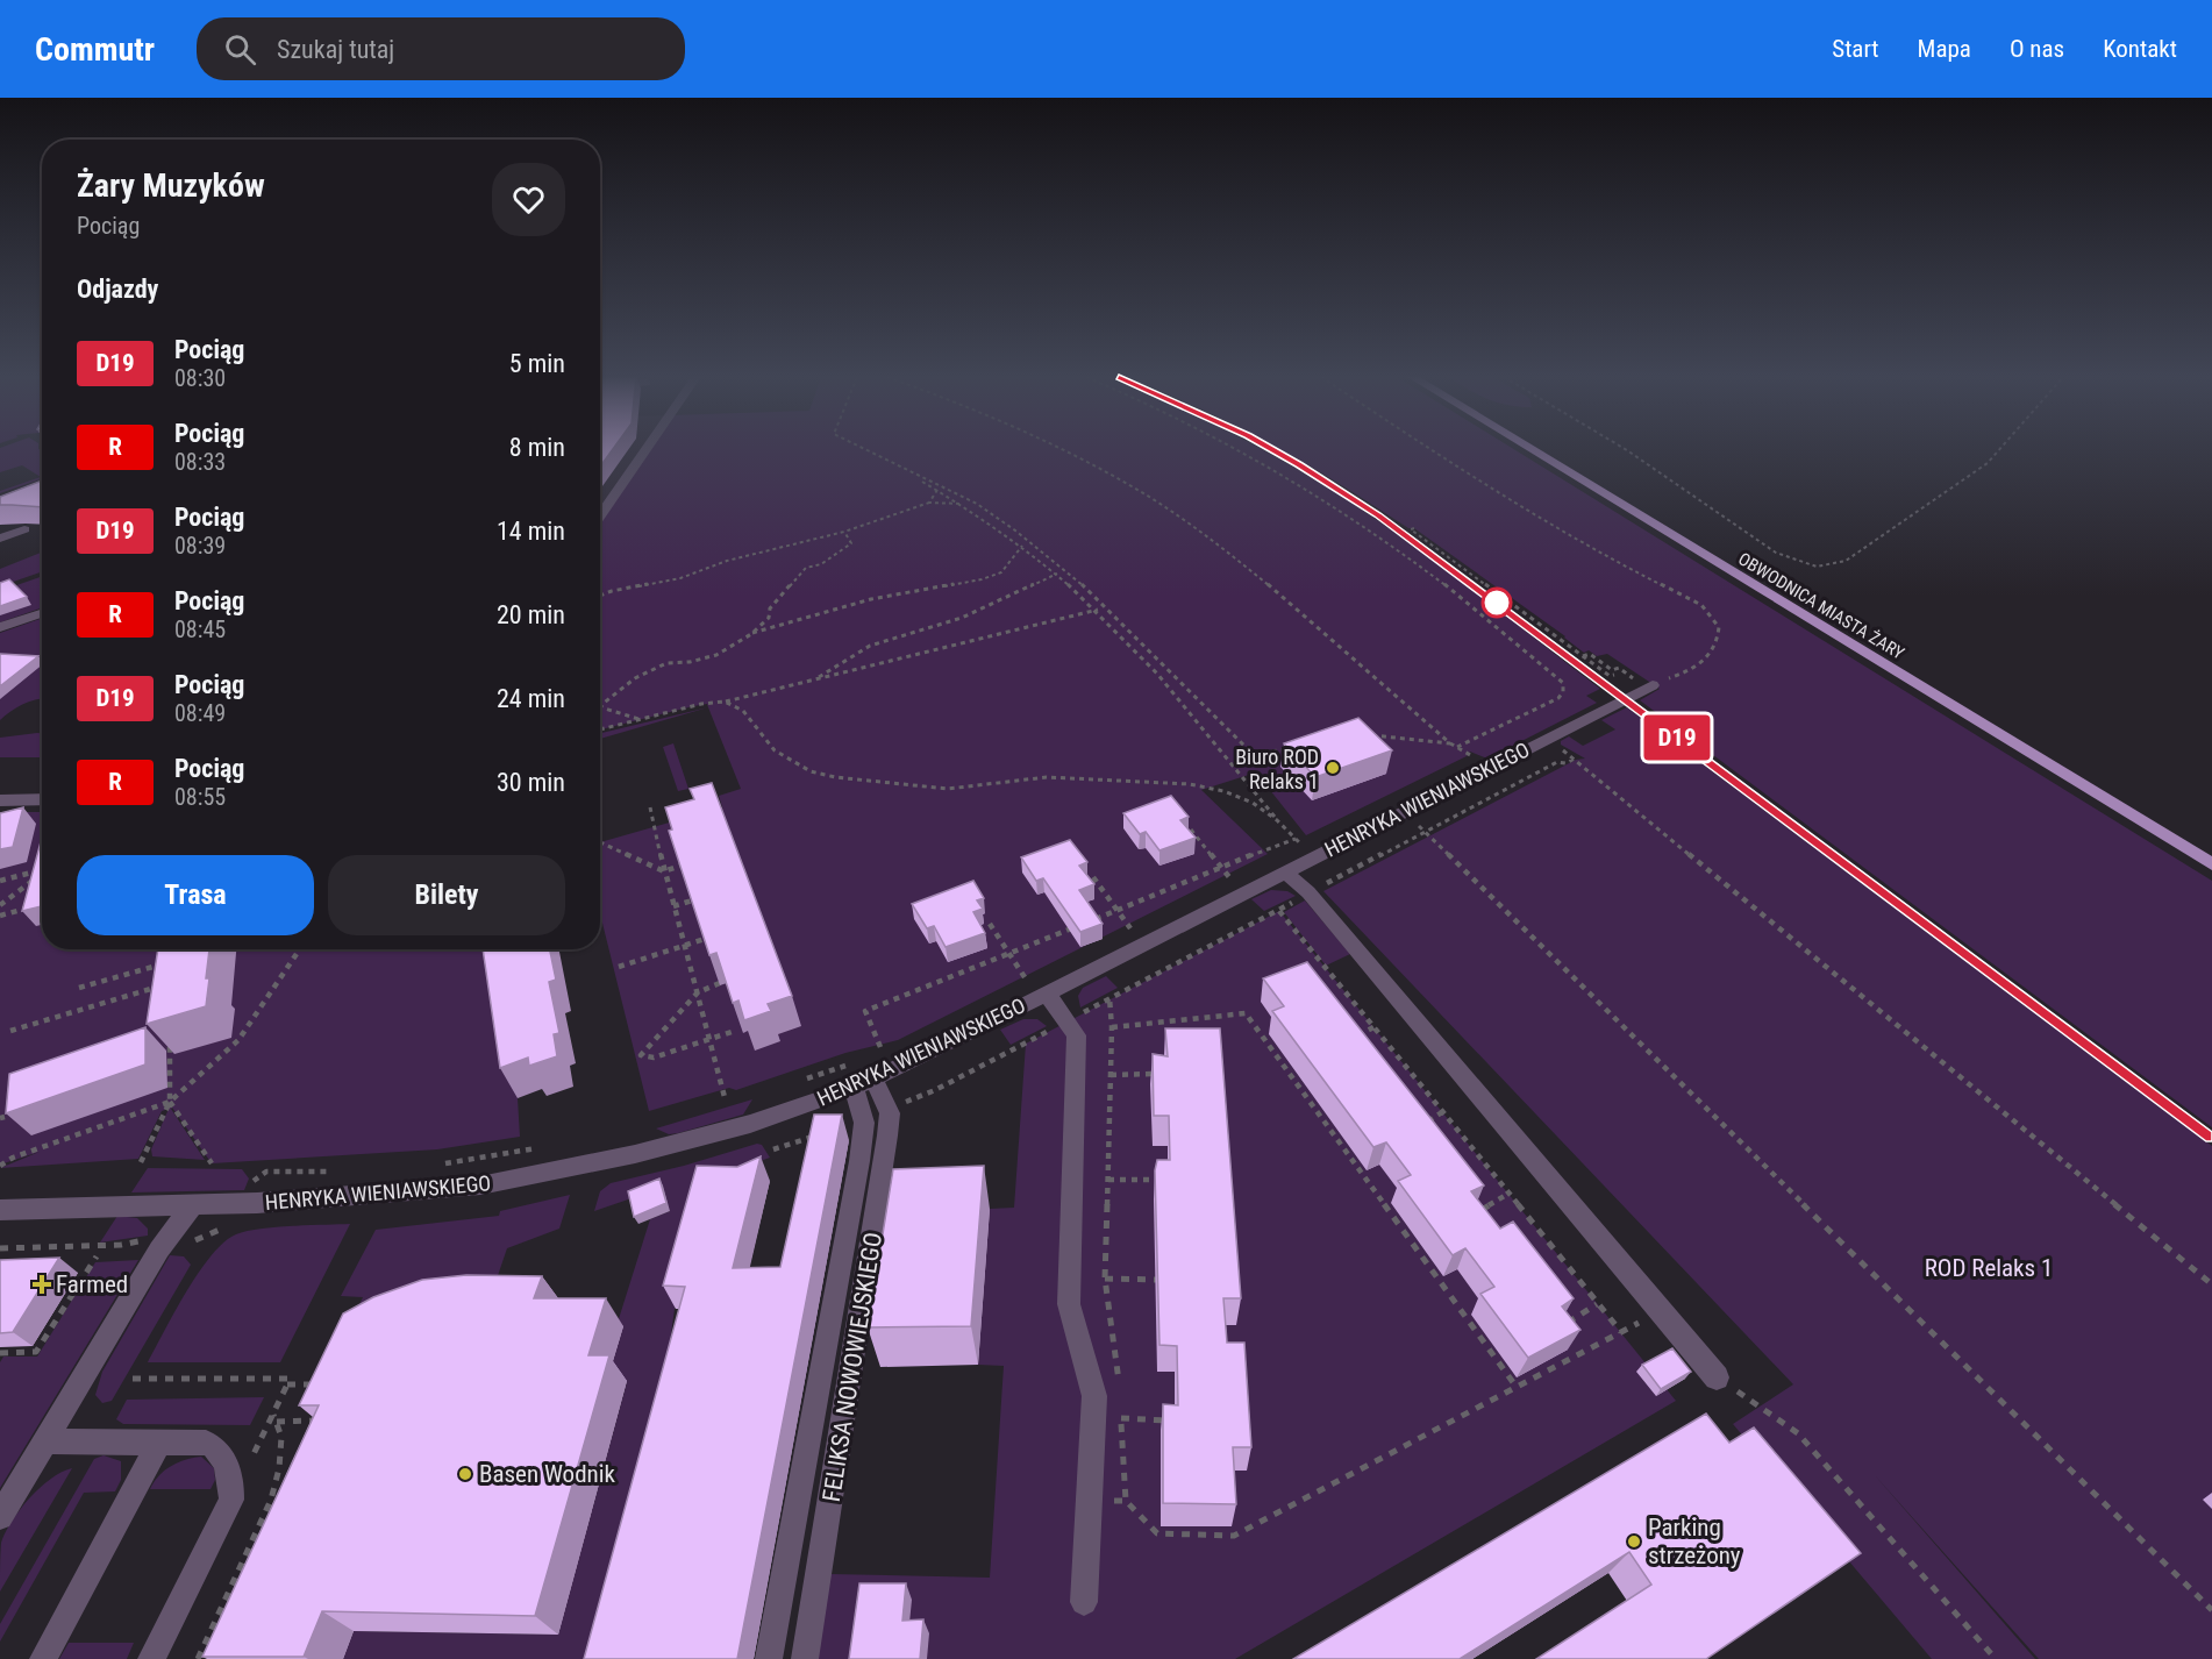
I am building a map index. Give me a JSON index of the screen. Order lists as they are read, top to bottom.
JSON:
{
  "streets": {
    "main road": ["OBWODNICA MIASTA ŻARY"],
    "street": ["HENRYKA WIENIAWSKIEGO", "FELIKSA NOWOWIEJSKIEGO"]
  },
  "crossings": [
    ["HENRYKA WIENIAWSKIEGO", "FELIKSA NOWOWIEJSKIEGO"]
  ],
  "parks": ["ROD Relaks 1"],
  "places": {
    "other": ["Biuro ROD Relaks 1", "Basen Wodnik", "Parking strzeżony"],
    "health": ["Farmed"]
  },
  "page": {
    "header": "Commutr",
    "search": "Szukaj tutaj",
    "nav": [
      "Start",
      "Mapa",
      "O nas",
      "Kontakt"
    ],
    "on_map": "D19",
    "heading": [
      ["Żary Muzyków", "Pociąg"],
      "Odjazdy"
    ],
    "list": [
      {
        "mark": "D19",
        "name": "Pociąg",
        "note": "08:30",
        "value": "5 min"
      },
      {
        "mark": "R",
        "name": "Pociąg",
        "note": "08:33",
        "value": "8 min"
      },
      {
        "mark": "D19",
        "name": "Pociąg",
        "note": "08:39",
        "value": "14 min"
      },
      {
        "mark": "R",
        "name": "Pociąg",
        "note": "08:45",
        "value": "20 min"
      },
      {
        "mark": "D19",
        "name": "Pociąg",
        "note": "08:49",
        "value": "24 min"
      },
      {
        "mark": "R",
        "name": "Pociąg",
        "note": "08:55",
        "value": "30 min"
      }
    ],
    "buttons": ["Trasa", "Bilety"]
  }
}
